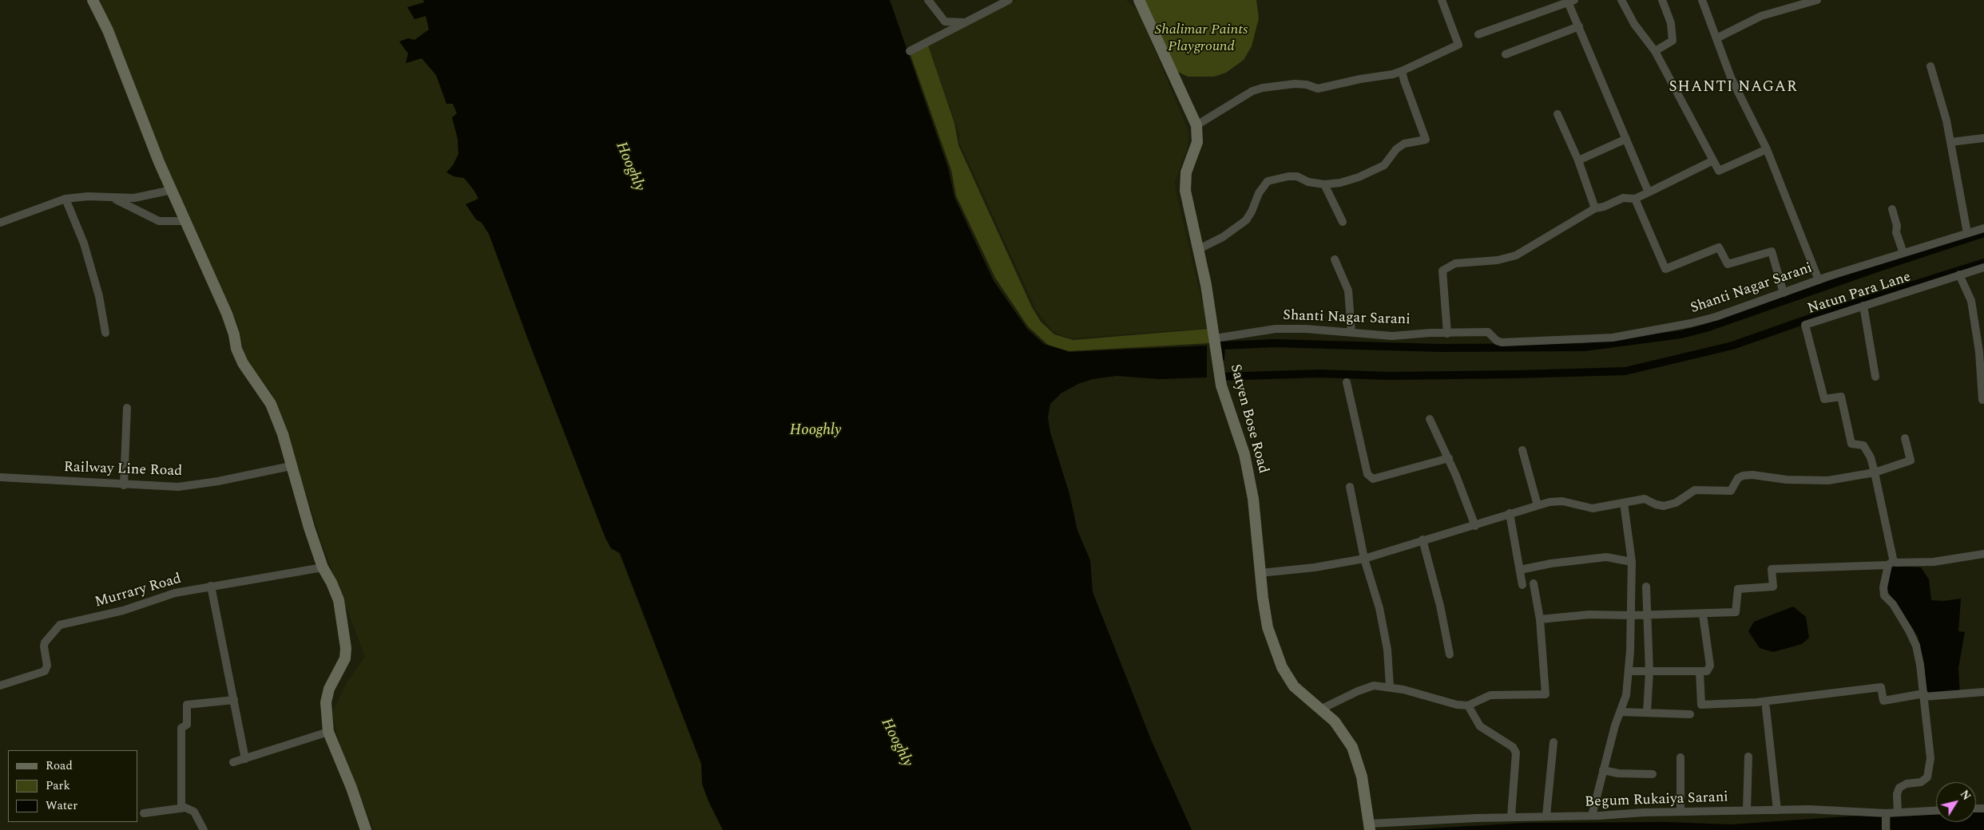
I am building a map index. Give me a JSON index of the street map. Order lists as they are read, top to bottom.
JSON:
{
  "streets": {
    "street": [
      "Shanti Nagar Sarani",
      "Natun Para Lane",
      "Satyen Bose Road",
      "Railway Line Road",
      "Murrary Road",
      "Begum Rukaiya Sarani"
    ]
  },
  "crossings": [
    ["Shanti Nagar Sarani", "Satyen Bose Road"],
    ["Satyen Bose Road", "Begum Rukaiya Sarani"]
  ],
  "districts": ["SHANTI NAGAR"],
  "water": ["Hooghly"],
  "parks": ["Shalimar Paints Playground"],
  "legend": ["Road", "Park", "Water"],
  "north": "top right"
}
